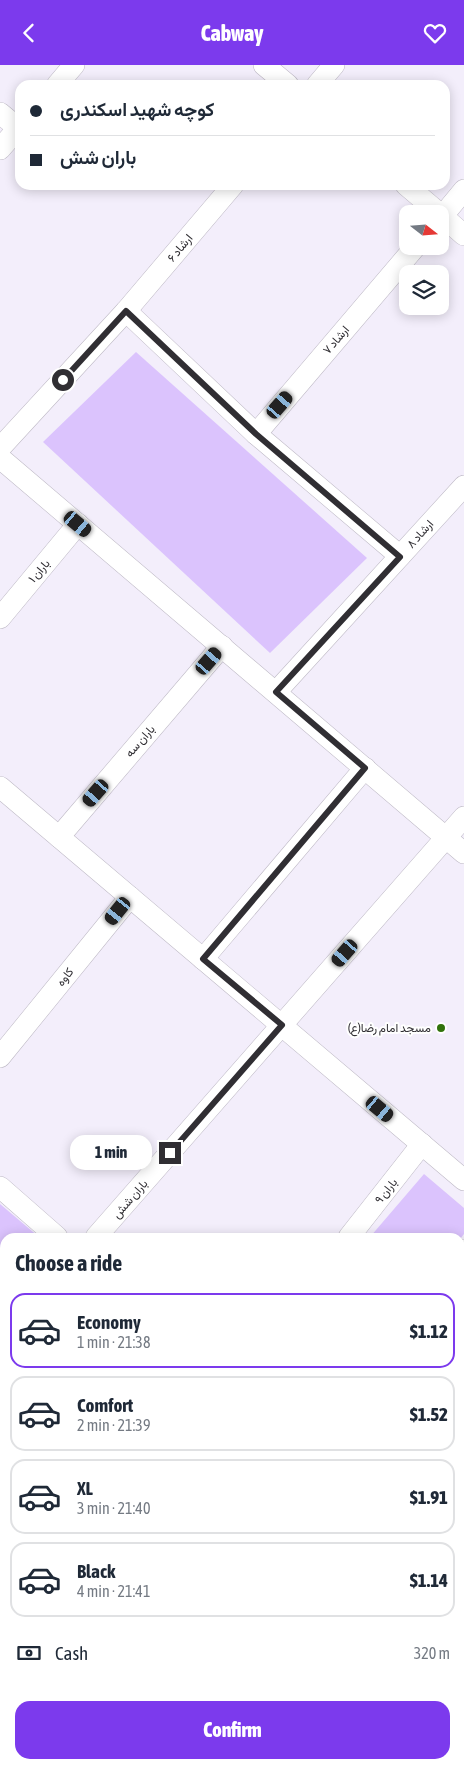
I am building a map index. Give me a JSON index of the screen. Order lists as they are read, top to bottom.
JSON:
{
  "streets": {
    "street": [
      "ارشاد ۶",
      "ارشاد ۷",
      "ارشاد ۸",
      "باران ۱",
      "باران سه",
      "کاوه",
      "باران ۹",
      "باران شش"
    ]
  },
  "places": ["مسجد امام رضا(ع)"],
  "north": "right",
  "page": {
    "header": "Cabway",
    "banner": ["کوچه شهید اسکندری", "باران شش"],
    "bubble": "1 min",
    "heading": "Choose a ride",
    "list": [
      {
        "name": "Economy",
        "note": "1 min · 21:38",
        "value": "$1.12"
      },
      {
        "name": "Comfort",
        "note": "2 min · 21:39",
        "value": "$1.52"
      },
      {
        "name": "XL",
        "note": "3 min · 21:40",
        "value": "$1.91"
      },
      {
        "name": "Black",
        "note": "4 min · 21:41",
        "value": "$1.14"
      }
    ],
    "pay": ["Cash", "320 m"],
    "buttons": "Confirm"
  }
}
